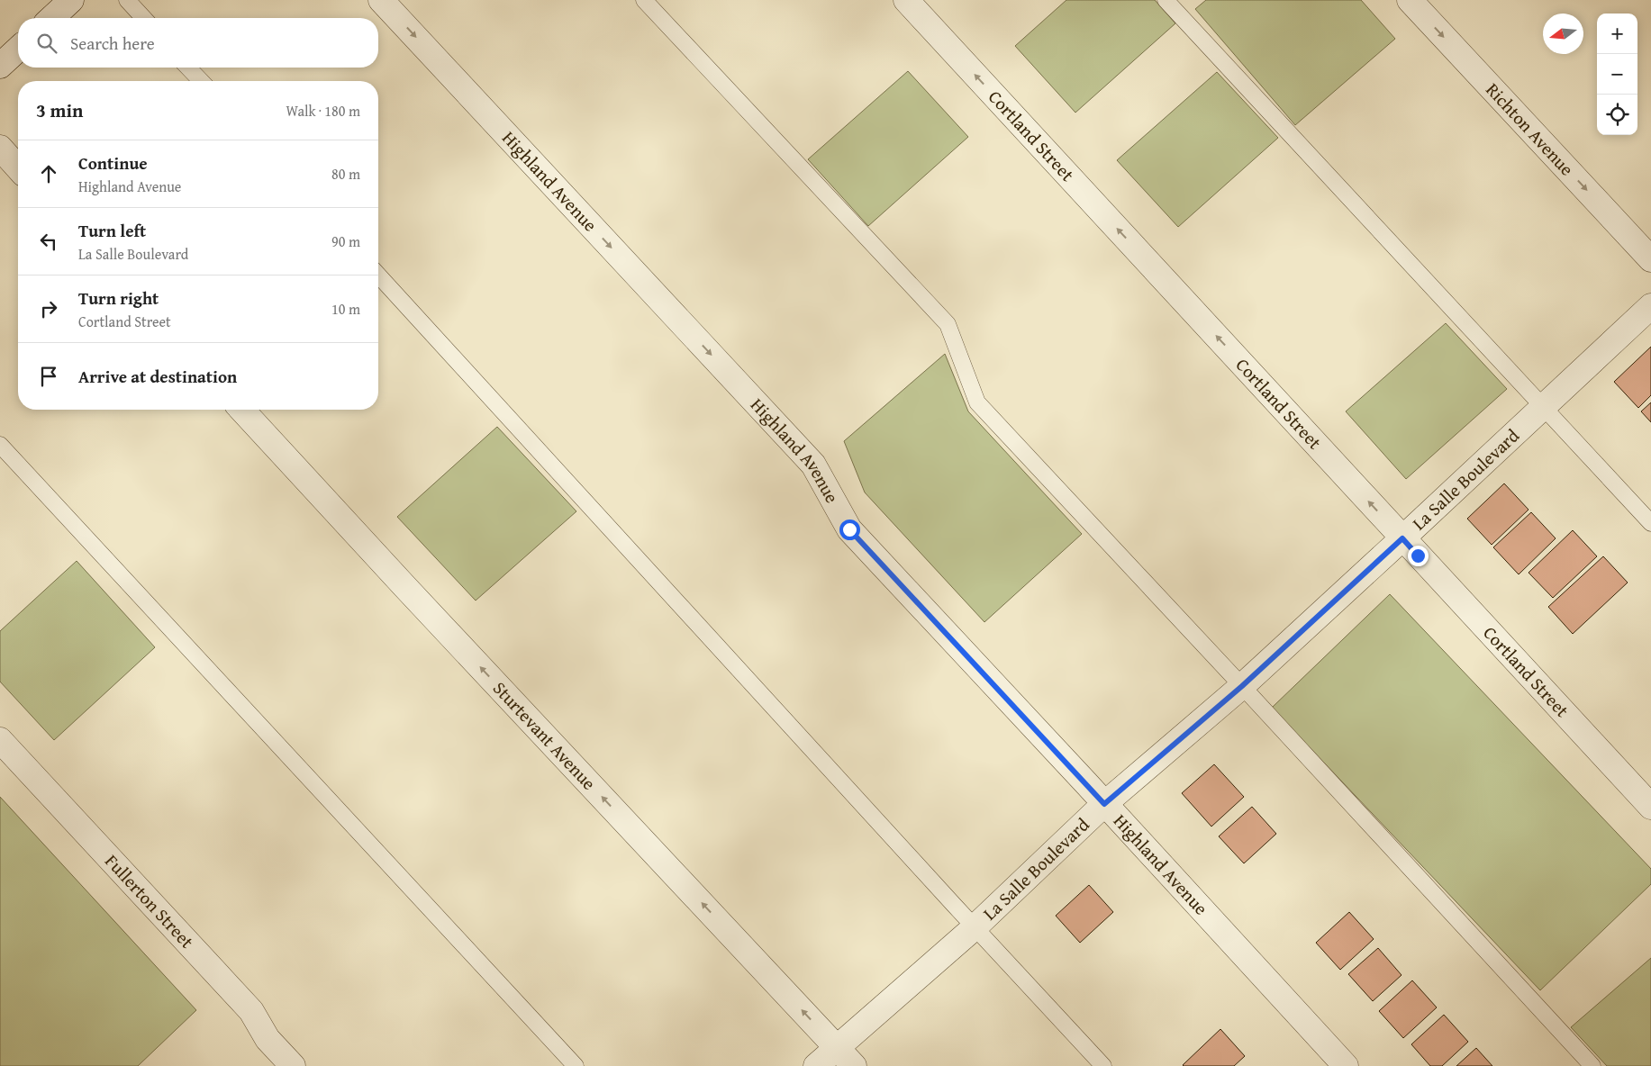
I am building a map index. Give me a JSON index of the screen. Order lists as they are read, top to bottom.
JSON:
{
  "streets": {
    "street": [
      "Richton Avenue",
      "Cortland Street",
      "Highland Avenue",
      "La Salle Boulevard",
      "Sturtevant Avenue",
      "Fullerton Street"
    ]
  },
  "crossings": [
    ["Cortland Street", "La Salle Boulevard"],
    ["Highland Avenue", "La Salle Boulevard"],
    ["La Salle Boulevard", "Sturtevant Avenue"]
  ],
  "one_way": [
    "Richton Avenue",
    "Cortland Street",
    "Highland Avenue",
    "Sturtevant Avenue"
  ],
  "north": "left",
  "page": {
    "map_buttons": ["+", "−"],
    "search": "Search here",
    "heading": ["3 min", "Walk · 180 m"],
    "list": [
      ["Continue", "Highland Avenue", "80 m"],
      ["Turn left", "La Salle Boulevard", "90 m"],
      ["Turn right", "Cortland Street", "10 m"],
      "Arrive at destination"
    ]
  }
}
